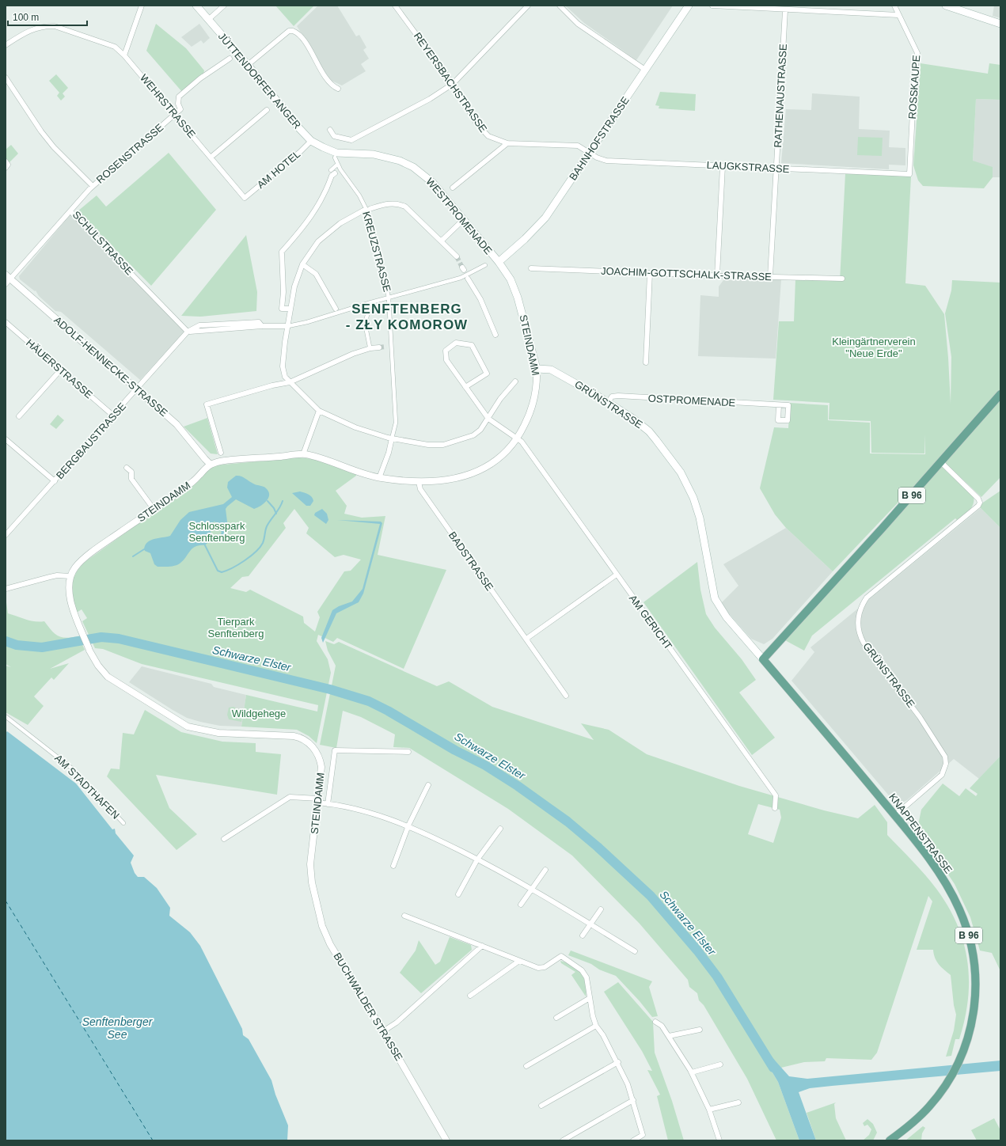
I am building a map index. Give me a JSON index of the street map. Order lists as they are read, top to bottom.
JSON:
{
  "streets": {
    "main road": [
      "JÜTTENDORFER ANGER",
      "BAHNHOFSTRASSE",
      "WESTPROMENADE",
      "STEINDAMM",
      "GRÜNSTRASSE",
      "B 96",
      "KNAPPENSTRASSE"
    ],
    "street": [
      "REYERSBACHSTRASSE",
      "ROSSKAUPE",
      "RATHENAUSTRASSE",
      "WEHRSTRASSE",
      "ROSENSTRASSE",
      "LAUGKSTRASSE",
      "AM HOTEL",
      "SCHULSTRASSE",
      "KREUZSTRASSE",
      "JOACHIM-GOTTSCHALK-STRASSE",
      "ADOLF-HENNECKE-STRASSE",
      "HÄUERSTRASSE",
      "OSTPROMENADE",
      "BERGBAUSTRASSE",
      "BADSTRASSE",
      "AM GERICHT",
      "AM STADTHAFEN",
      "BUCHWALDER STRASSE"
    ]
  },
  "crossings": [
    ["JÜTTENDORFER ANGER", "AM HOTEL"],
    ["JÜTTENDORFER ANGER", "WESTPROMENADE"],
    ["REYERSBACHSTRASSE", "BAHNHOFSTRASSE"],
    ["REYERSBACHSTRASSE", "LAUGKSTRASSE"],
    ["ROSSKAUPE", "LAUGKSTRASSE"],
    ["RATHENAUSTRASSE", "LAUGKSTRASSE"],
    ["RATHENAUSTRASSE", "JOACHIM-GOTTSCHALK-STRASSE"],
    ["WEHRSTRASSE", "ROSENSTRASSE"],
    ["WEHRSTRASSE", "AM HOTEL"],
    ["BAHNHOFSTRASSE", "LAUGKSTRASSE"],
    ["BAHNHOFSTRASSE", "WESTPROMENADE"],
    ["BAHNHOFSTRASSE", "STEINDAMM"],
    ["ROSENSTRASSE", "SCHULSTRASSE"],
    ["AM HOTEL", "WESTPROMENADE"],
    ["WESTPROMENADE", "STEINDAMM"],
    ["SCHULSTRASSE", "BERGBAUSTRASSE"],
    ["STEINDAMM", "ADOLF-HENNECKE-STRASSE"],
    ["STEINDAMM", "GRÜNSTRASSE"],
    ["STEINDAMM", "BADSTRASSE"],
    ["STEINDAMM", "AM GERICHT"],
    ["STEINDAMM", "BUCHWALDER STRASSE"],
    ["ADOLF-HENNECKE-STRASSE", "BERGBAUSTRASSE"],
    ["HÄUERSTRASSE", "BERGBAUSTRASSE"],
    ["OSTPROMENADE", "GRÜNSTRASSE"],
    ["GRÜNSTRASSE", "B 96"],
    ["GRÜNSTRASSE", "KNAPPENSTRASSE"],
    ["B 96", "KNAPPENSTRASSE"]
  ],
  "districts": ["SENFTENBERG - ZŁY KOMOROW"],
  "water": ["Schwarze Elster", "Senftenberger See"],
  "parks": [
    "Kleingärtnerverein \"Neue Erde\"",
    "Schlosspark Senftenberg",
    "Tierpark Senftenberg",
    "Wildgehege"
  ],
  "scale_bar": "100 m"
}
